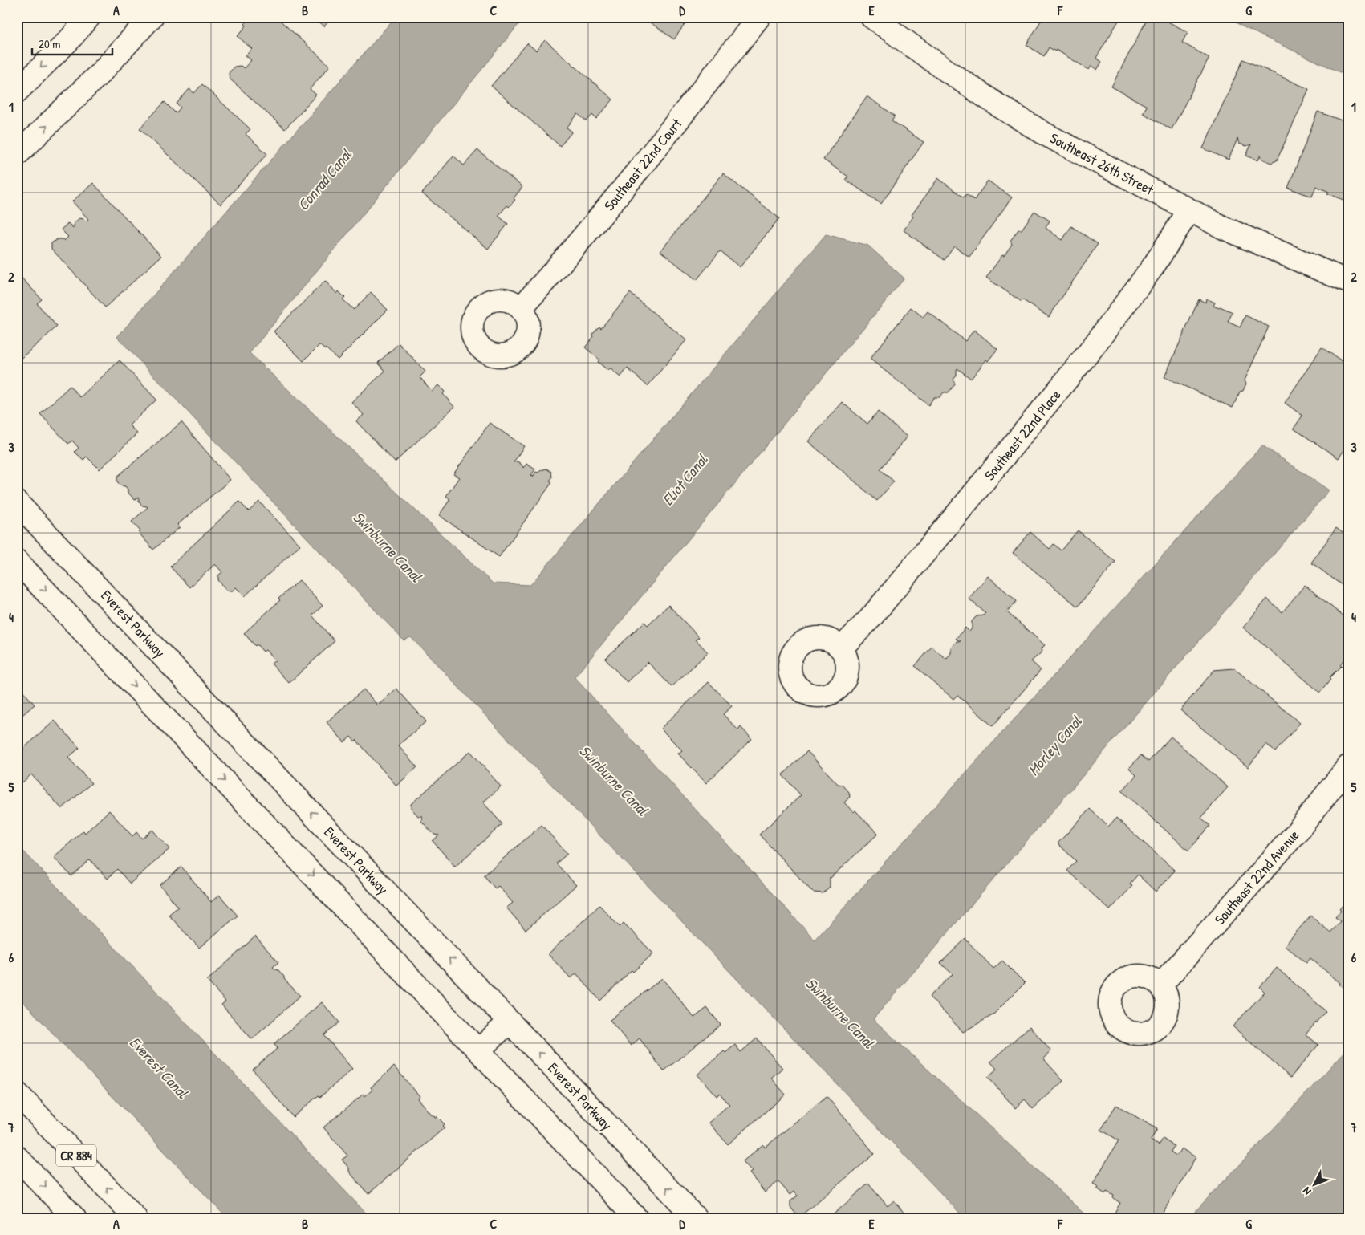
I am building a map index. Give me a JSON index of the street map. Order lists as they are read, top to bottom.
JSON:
{
  "streets": {
    "main road": [
      "Southeast 26th Street",
      "Southeast 22nd Court",
      "Southeast 22nd Place",
      "Everest Parkway",
      "Southeast 22nd Avenue",
      "CR 884"
    ]
  },
  "crossings": [
    ["Southeast 26th Street", "Southeast 22nd Place"]
  ],
  "water": [
    "Conrad Canal",
    "Eliot Canal",
    "Swinburne Canal",
    "Morley Canal",
    "Everest Canal"
  ],
  "scale_bar": "20 m",
  "north": "bottom left",
  "grid": {
    "columns": [
      "A",
      "B",
      "C",
      "D",
      "E",
      "F",
      "G"
    ],
    "rows": [
      "1",
      "2",
      "3",
      "4",
      "5",
      "6",
      "7"
    ]
  }
}
